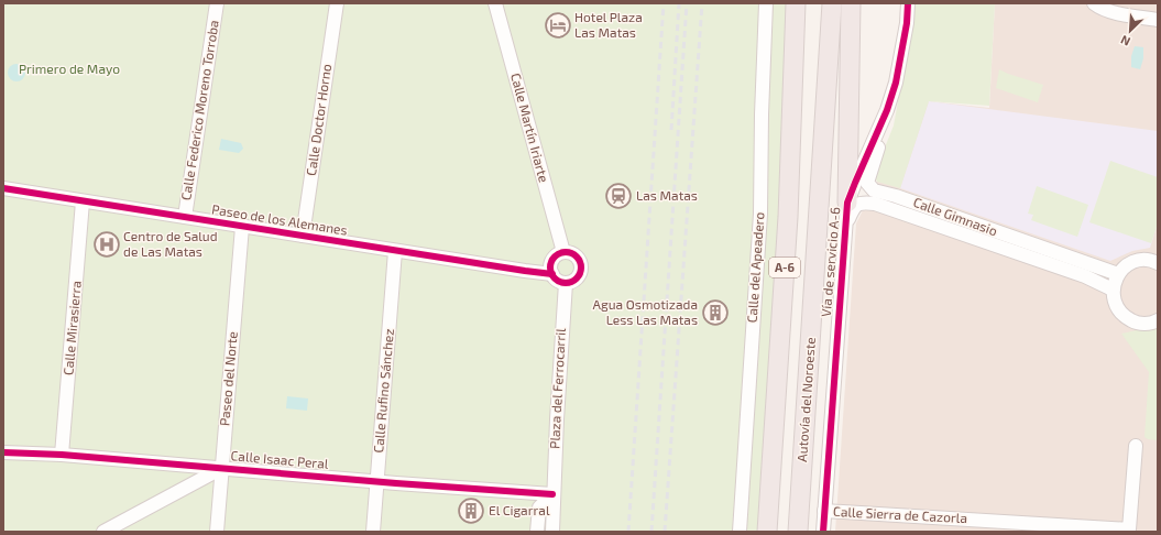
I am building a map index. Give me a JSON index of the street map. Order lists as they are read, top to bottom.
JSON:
{
  "streets": {
    "highway": ["A-6", "Autovía del Noroeste"],
    "street": [
      "Calle Federico Moreno Torroba",
      "Calle Doctor Horno",
      "Calle Martín Iriarte",
      "Calle Gimnasio",
      "Paseo de los Alemanes",
      "Vía de servicio A-6",
      "Calle del Apeadero",
      "Calle Mirasierra",
      "Paseo del Norte",
      "Plaza del Ferrocarril",
      "Calle Rufino Sánchez",
      "Calle Isaac Peral",
      "Calle Sierra de Cazorla"
    ]
  },
  "crossings": [
    ["Calle Federico Moreno Torroba", "Paseo de los Alemanes"],
    ["Calle Doctor Horno", "Paseo de los Alemanes"],
    ["Calle Martín Iriarte", "Paseo de los Alemanes"],
    ["Calle Martín Iriarte", "Plaza del Ferrocarril"],
    ["Calle Gimnasio", "Vía de servicio A-6"],
    ["Paseo de los Alemanes", "Calle Mirasierra"],
    ["Paseo de los Alemanes", "Paseo del Norte"],
    ["Paseo de los Alemanes", "Plaza del Ferrocarril"],
    ["Paseo de los Alemanes", "Calle Rufino Sánchez"],
    ["Vía de servicio A-6", "Calle Sierra de Cazorla"],
    ["Calle Mirasierra", "Calle Isaac Peral"],
    ["Paseo del Norte", "Calle Isaac Peral"],
    ["Plaza del Ferrocarril", "Calle Isaac Peral"],
    ["Calle Rufino Sánchez", "Calle Isaac Peral"]
  ],
  "parks": ["Primero de Mayo"],
  "places": {
    "hotel": ["Hotel Plaza Las Matas"],
    "station": ["Las Matas"],
    "hospital": ["Centro de Salud de Las Matas"],
    "building": ["Agua Osmotizada Less Las Matas", "El Cigarral"]
  },
  "north": "bottom left"
}
